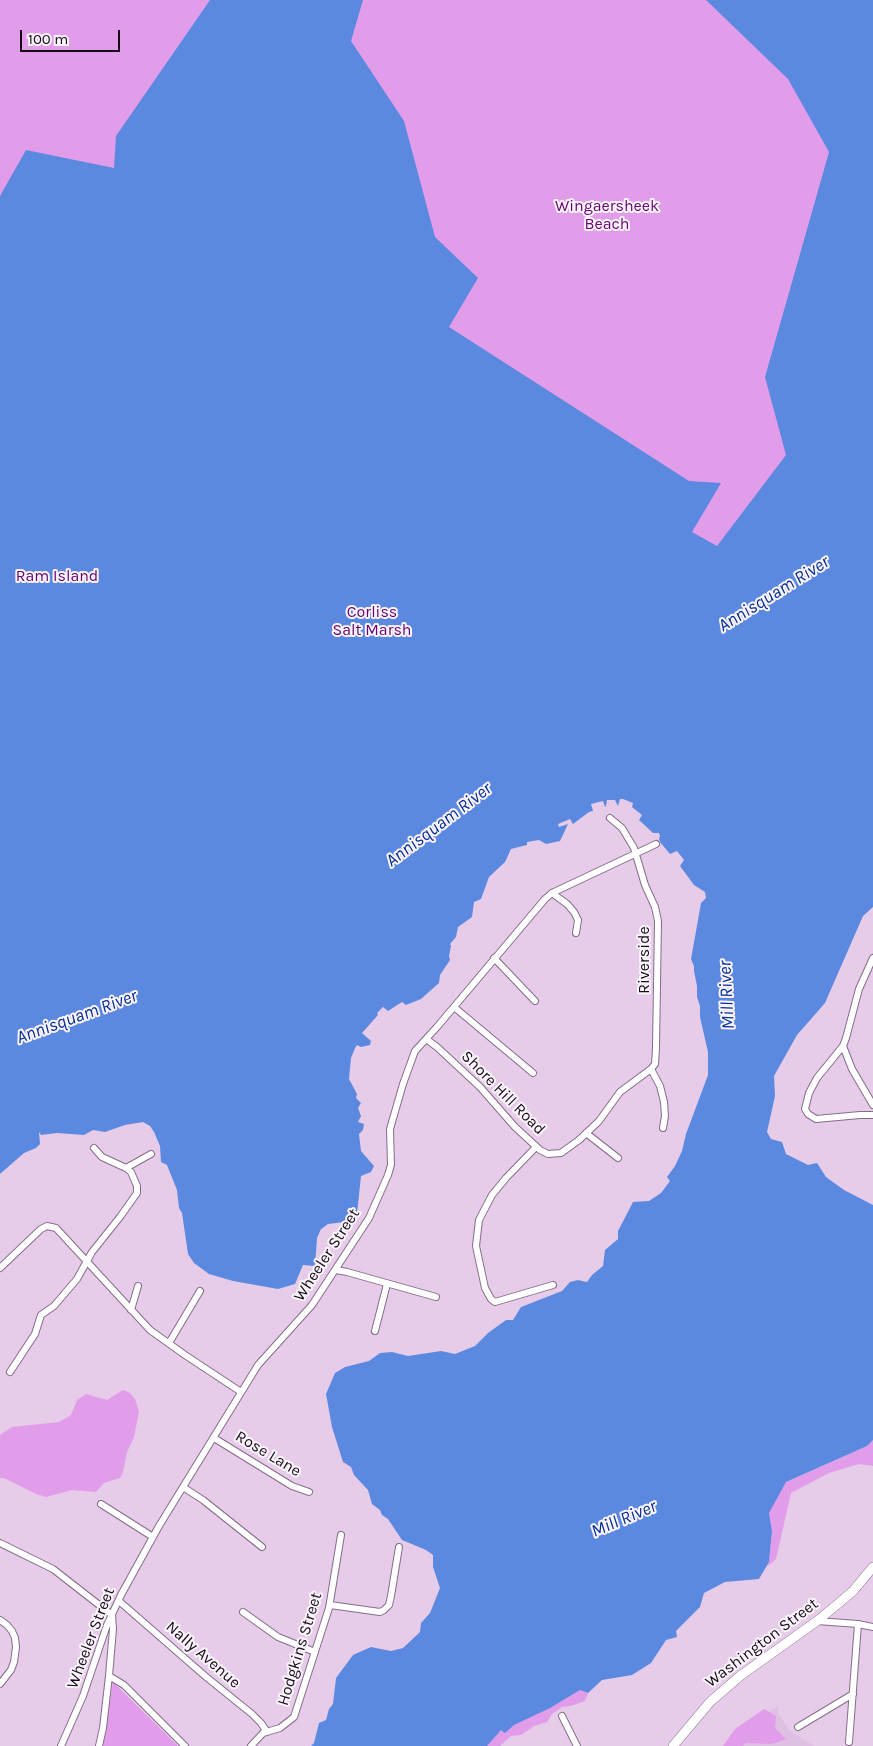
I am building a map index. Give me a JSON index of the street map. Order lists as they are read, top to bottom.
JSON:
{
  "streets": {
    "main road": ["Washington Street"],
    "street": [
      "Riverside",
      "Shore Hill Road",
      "Wheeler Street",
      "Rose Lane",
      "Hodgkins Street",
      "Nally Avenue"
    ]
  },
  "crossings": [
    ["Riverside", "Shore Hill Road"],
    ["Riverside", "Wheeler Street"],
    ["Shore Hill Road", "Wheeler Street"],
    ["Wheeler Street", "Rose Lane"],
    ["Wheeler Street", "Nally Avenue"],
    ["Hodgkins Street", "Nally Avenue"]
  ],
  "water": ["Annisquam River", "Mill River"],
  "parks": ["Wingaersheek Beach", "Ram Island", "Corliss Salt Marsh"],
  "scale_bar": "100 m"
}
